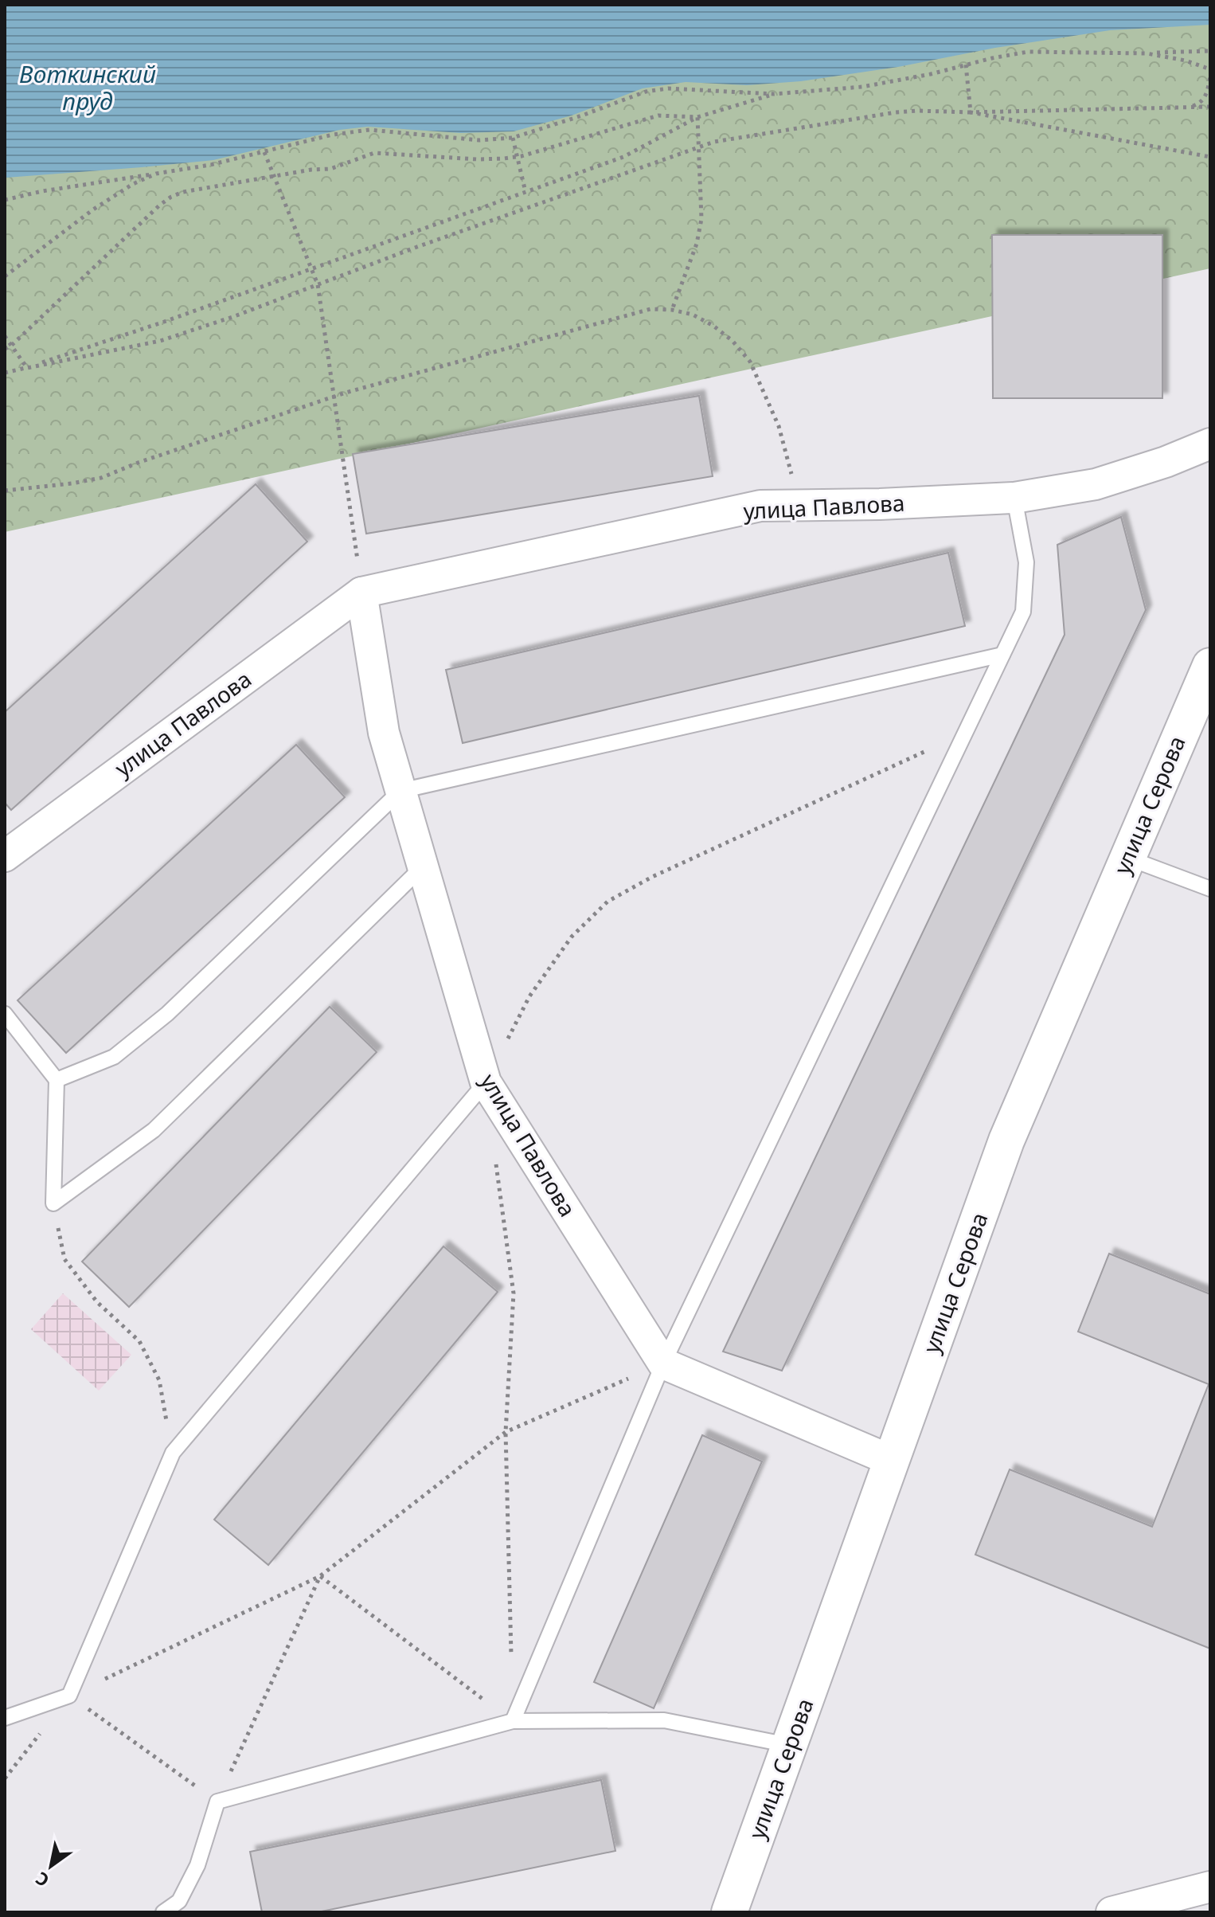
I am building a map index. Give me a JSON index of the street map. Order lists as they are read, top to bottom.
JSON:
{
  "streets": {
    "main road": ["улица Серова"],
    "street": ["улица Павлова"]
  },
  "water": ["Воткинский пруд"],
  "north": "bottom left"
}
